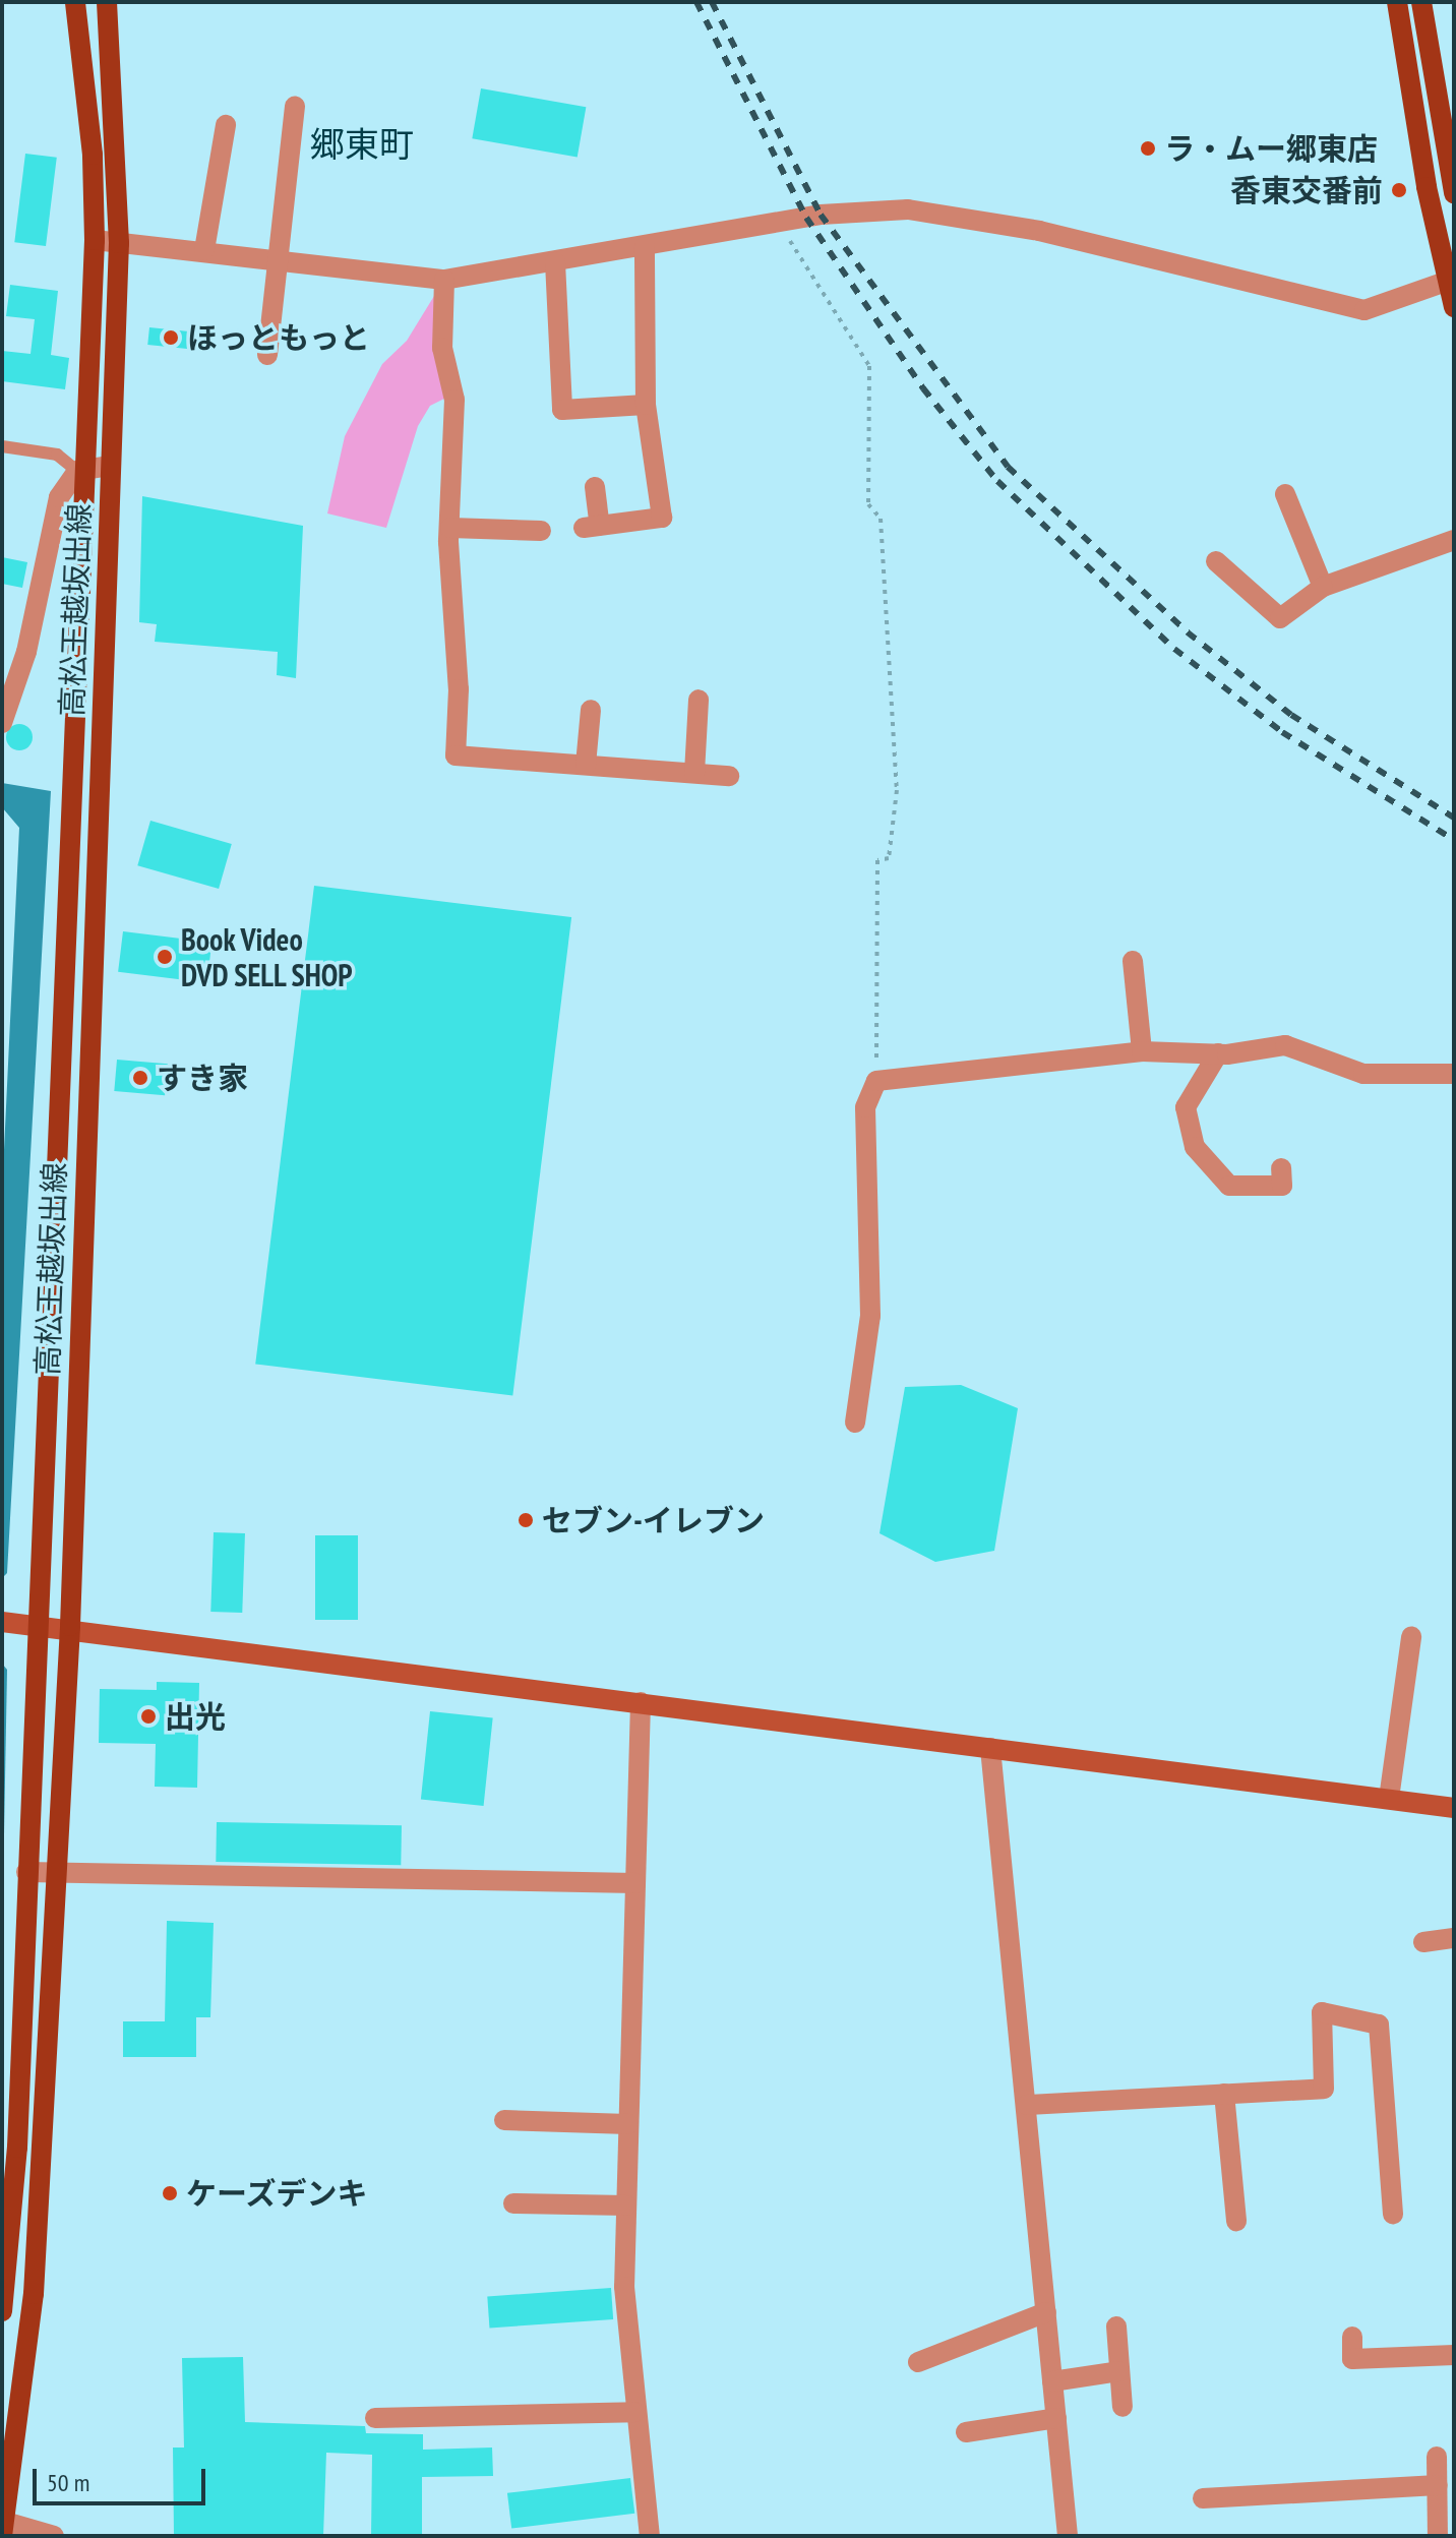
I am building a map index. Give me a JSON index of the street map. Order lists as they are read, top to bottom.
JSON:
{
  "streets": {
    "main road": ["高松王越坂出線"]
  },
  "districts": ["郷東町"],
  "places": [
    "ラ・ムー郷東店",
    "香東交番前",
    "ほっともっと",
    "Book Video DVD SELL SHOP",
    "すき家",
    "セブン-イレブン",
    "出光",
    "ケーズデンキ"
  ],
  "scale_bar": "50 m"
}
